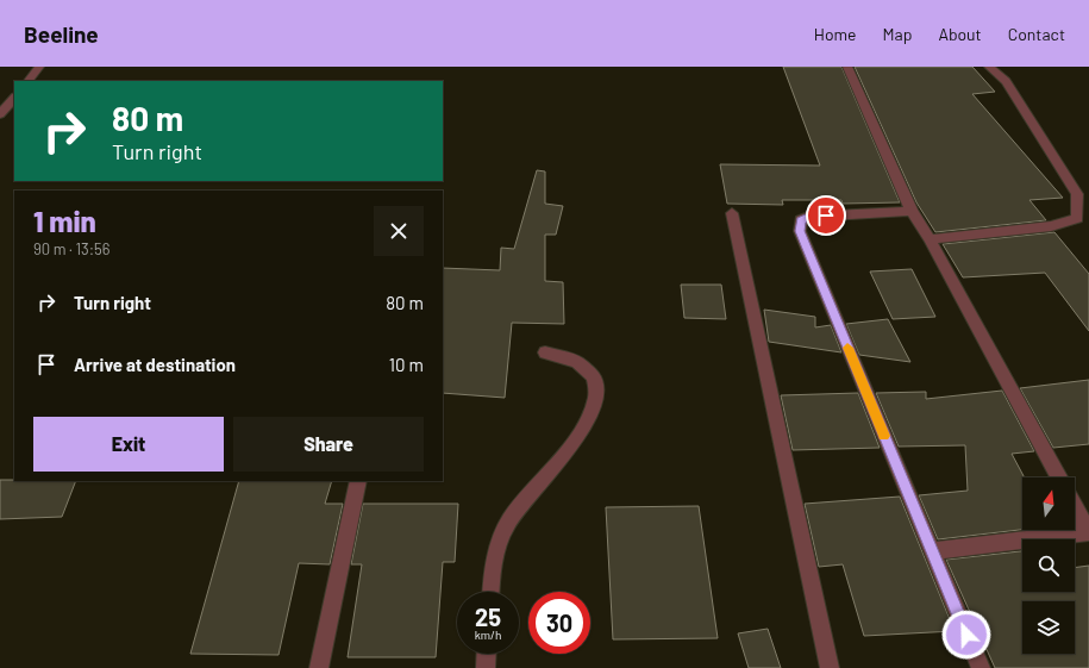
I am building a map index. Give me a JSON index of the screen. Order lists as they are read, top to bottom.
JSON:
{
  "north": "top",
  "page": {
    "header": "Beeline",
    "nav": [
      "Home",
      "Map",
      "About",
      "Contact"
    ],
    "turn": ["80 m", "Turn right"],
    "heading": ["1 min", "90 m · 13:56"],
    "list": [
      {
        "name": "Turn right",
        "value": "80 m"
      },
      {
        "name": "Arrive at destination",
        "value": "10 m"
      }
    ],
    "buttons": ["Exit", "Share"],
    "speed": "25 km/h",
    "limit": "30"
  }
}
